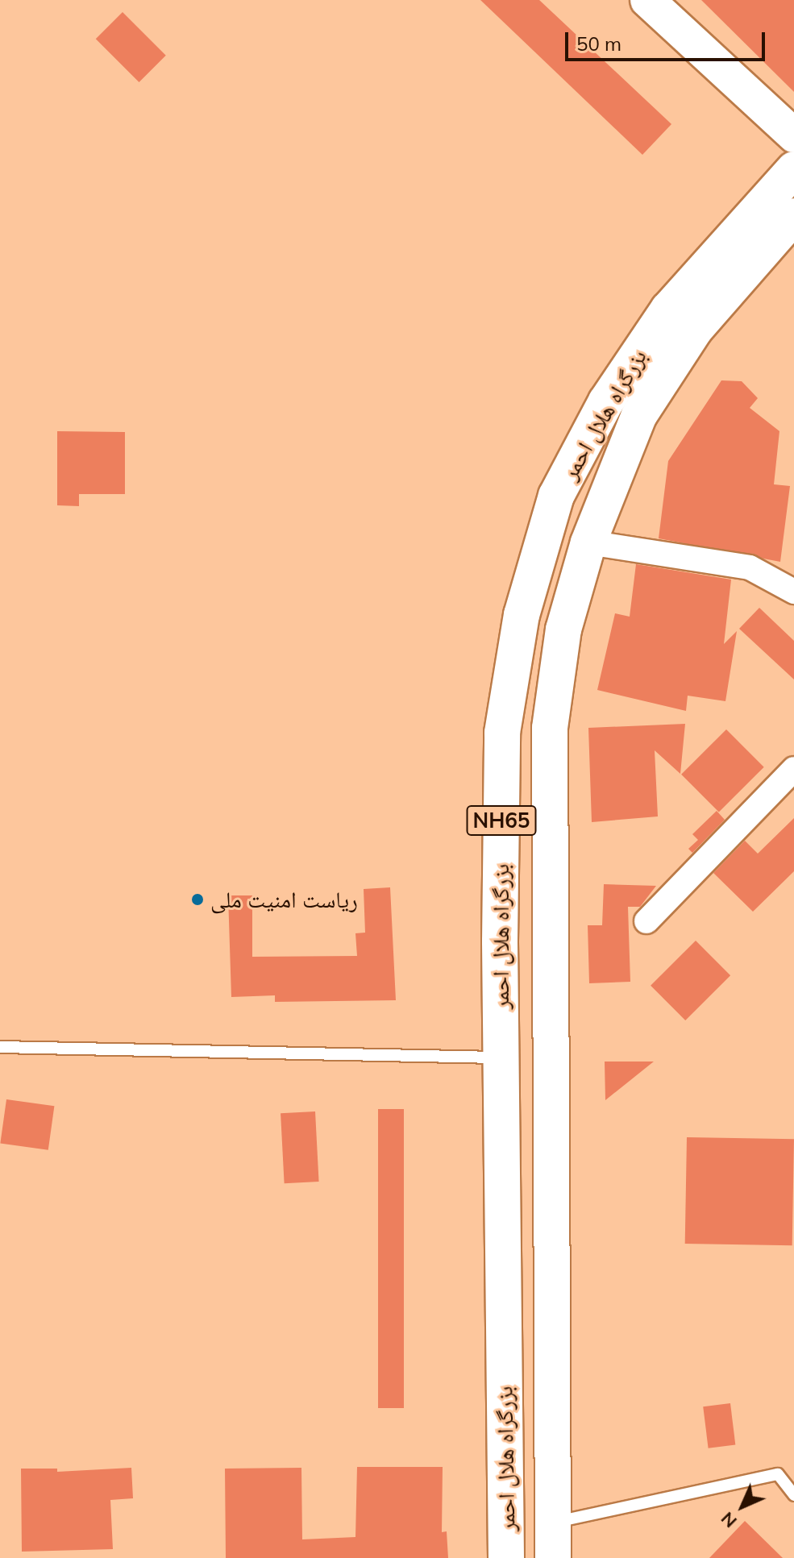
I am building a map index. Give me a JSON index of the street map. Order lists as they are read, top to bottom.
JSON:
{
  "streets": {
    "highway": ["بزرگراه هلال احمر", "NH65"]
  },
  "places": ["ریاست امنیت ملی"],
  "scale_bar": "50 m",
  "north": "bottom left"
}
